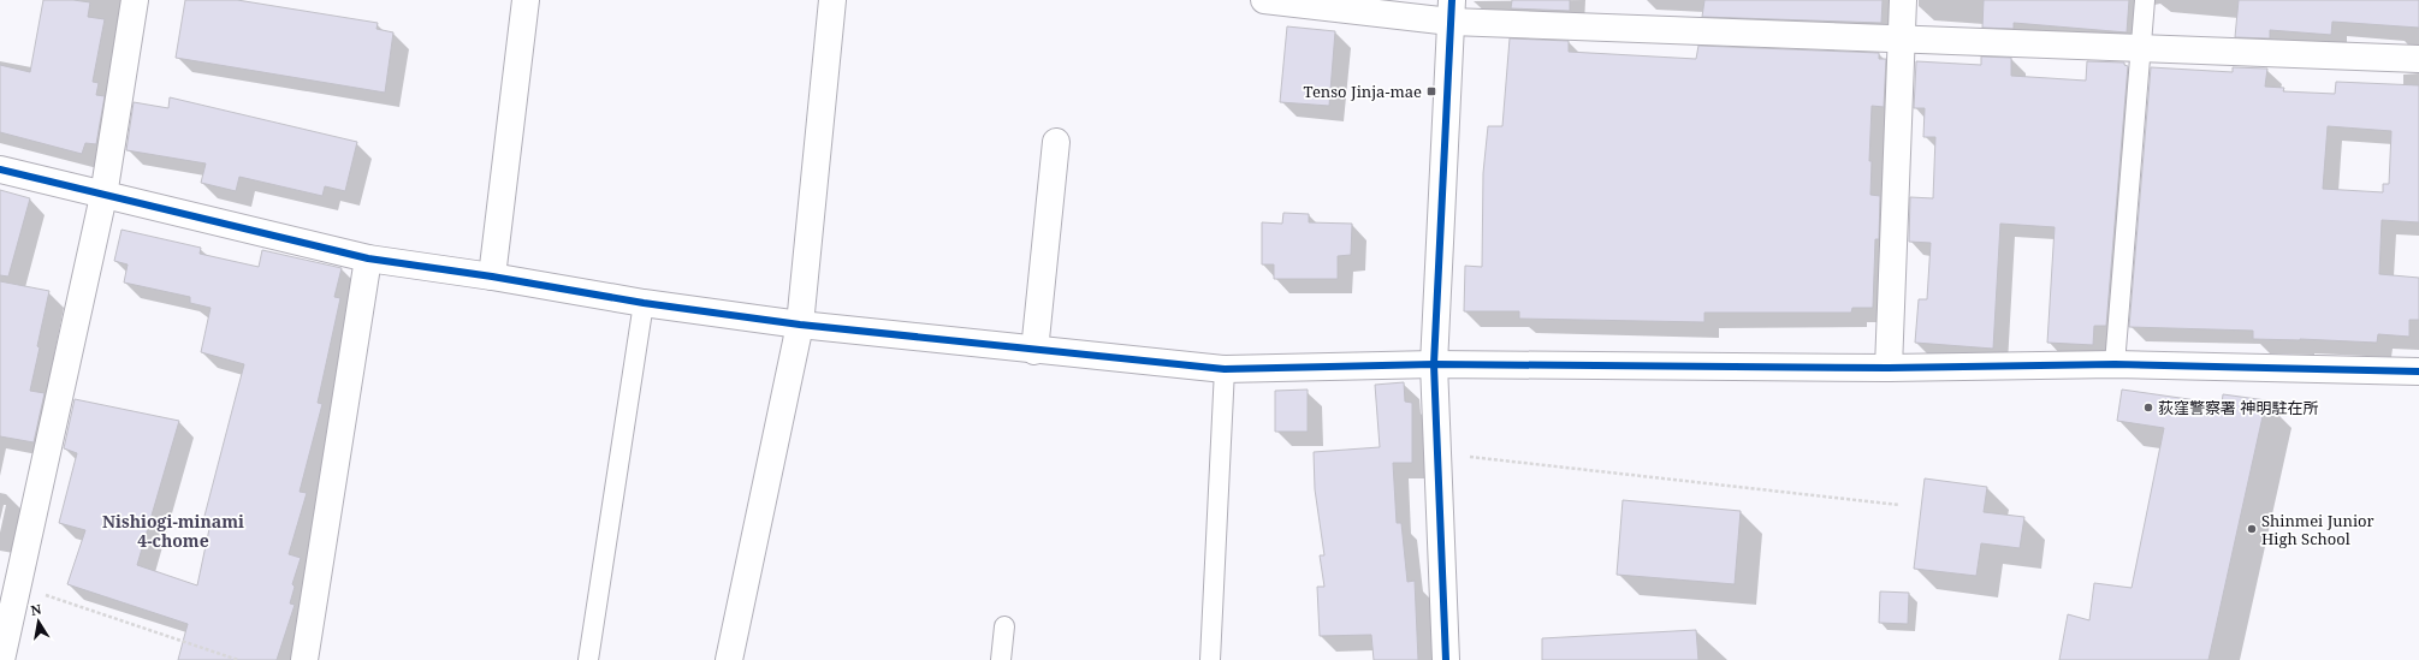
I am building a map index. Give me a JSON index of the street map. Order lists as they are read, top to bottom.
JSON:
{
  "districts": ["Nishiogi-minami 4-chome"],
  "places": {
    "transit": ["Tenso Jinja-mae"],
    "other": ["荻窪警察署 神明駐在所", "Shinmei Junior High School"]
  },
  "north": "top"
}
